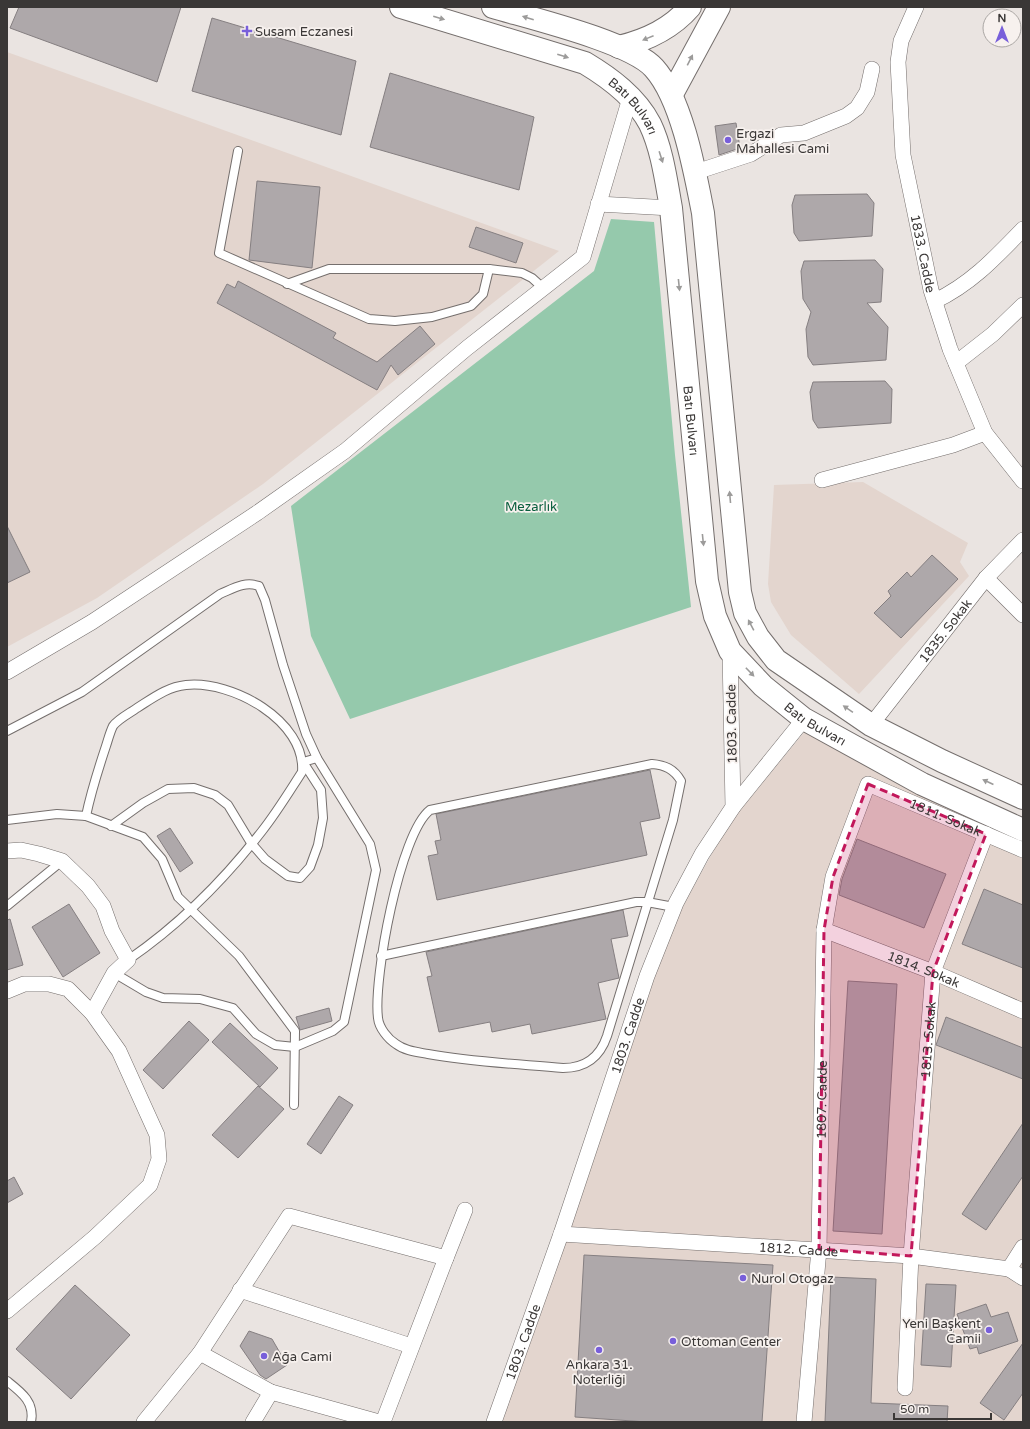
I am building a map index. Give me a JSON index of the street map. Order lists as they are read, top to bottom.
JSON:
{
  "streets": {
    "main road": ["Batı Bulvarı"],
    "street": [
      "1833. Cadde",
      "1835. Sokak",
      "1803. Cadde",
      "1811. Sokak",
      "1814. Sokak",
      "1813. Sokak",
      "1807. Cadde",
      "1812. Cadde"
    ]
  },
  "crossings": [
    ["Batı Bulvarı", "1803. Cadde"],
    ["1803. Cadde", "1812. Cadde"],
    ["1811. Sokak", "1813. Sokak"],
    ["1811. Sokak", "1807. Cadde"],
    ["1814. Sokak", "1813. Sokak"],
    ["1814. Sokak", "1807. Cadde"],
    ["1813. Sokak", "1812. Cadde"],
    ["1807. Cadde", "1812. Cadde"]
  ],
  "parks": ["Mezarlık"],
  "places": {
    "health": ["Susam Eczanesi"],
    "other": [
      "Ergazi Mahallesi Cami",
      "Nurol Otogaz",
      "Yeni Başkent Camii",
      "Ottoman Center",
      "Ankara 31. Noterliği",
      "Ağa Cami"
    ]
  },
  "scale_bar": "50 m",
  "north": "top"
}
